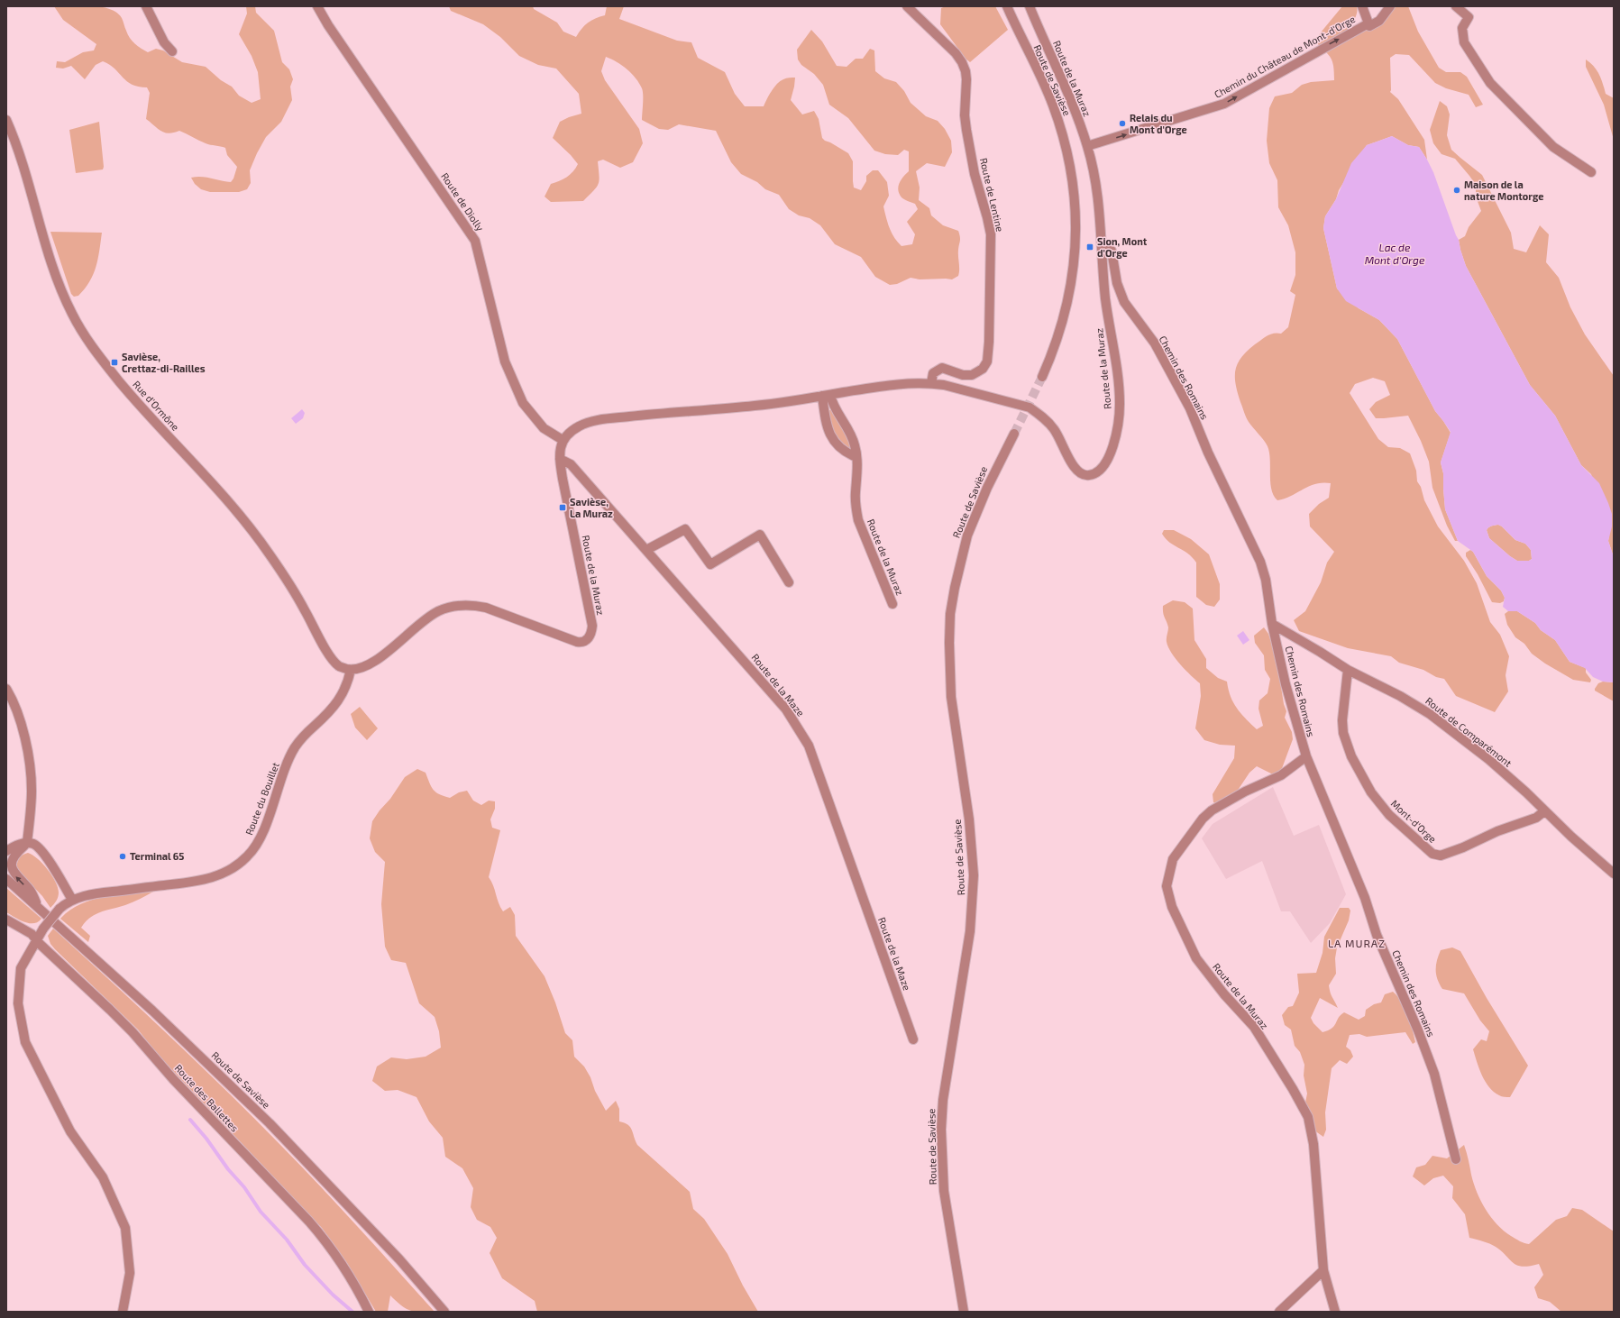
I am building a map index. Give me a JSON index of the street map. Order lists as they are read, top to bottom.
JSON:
{
  "streets": {
    "street": [
      "Chemin du Château de Mont-d'Orge",
      "Route de la Muraz",
      "Route de Savièse",
      "Route de Lentine",
      "Route de Diolly",
      "Chemin des Romains",
      "Rue d'Ormône",
      "Route de la Maze",
      "Route de Comparémont",
      "Route du Bouillet",
      "Mont-d'Orge",
      "Route des Ballettes"
    ]
  },
  "crossings": [
    ["Chemin du Château de Mont-d'Orge", "Route de la Muraz"],
    ["Route de la Muraz", "Route de Lentine"],
    ["Route de la Muraz", "Route de Diolly"],
    ["Route de la Muraz", "Chemin des Romains"],
    ["Route de la Muraz", "Rue d'Ormône"],
    ["Route de la Muraz", "Route de la Maze"],
    ["Route de la Muraz", "Route du Bouillet"],
    ["Chemin des Romains", "Route de Comparémont"],
    ["Rue d'Ormône", "Route du Bouillet"],
    ["Route de Comparémont", "Mont-d'Orge"]
  ],
  "one_way": ["Chemin du Château de Mont-d'Orge"],
  "districts": ["LA MURAZ"],
  "water": ["Lac de Mont d'Orge"],
  "places": {
    "other": ["Relais du Mont d'Orge", "Maison de la nature Montorge", "Terminal 65"],
    "transit": ["Sion, Mont d'Orge", "Savièse, Crettaz-di-Railles", "Savièse, La Muraz"]
  }
}
